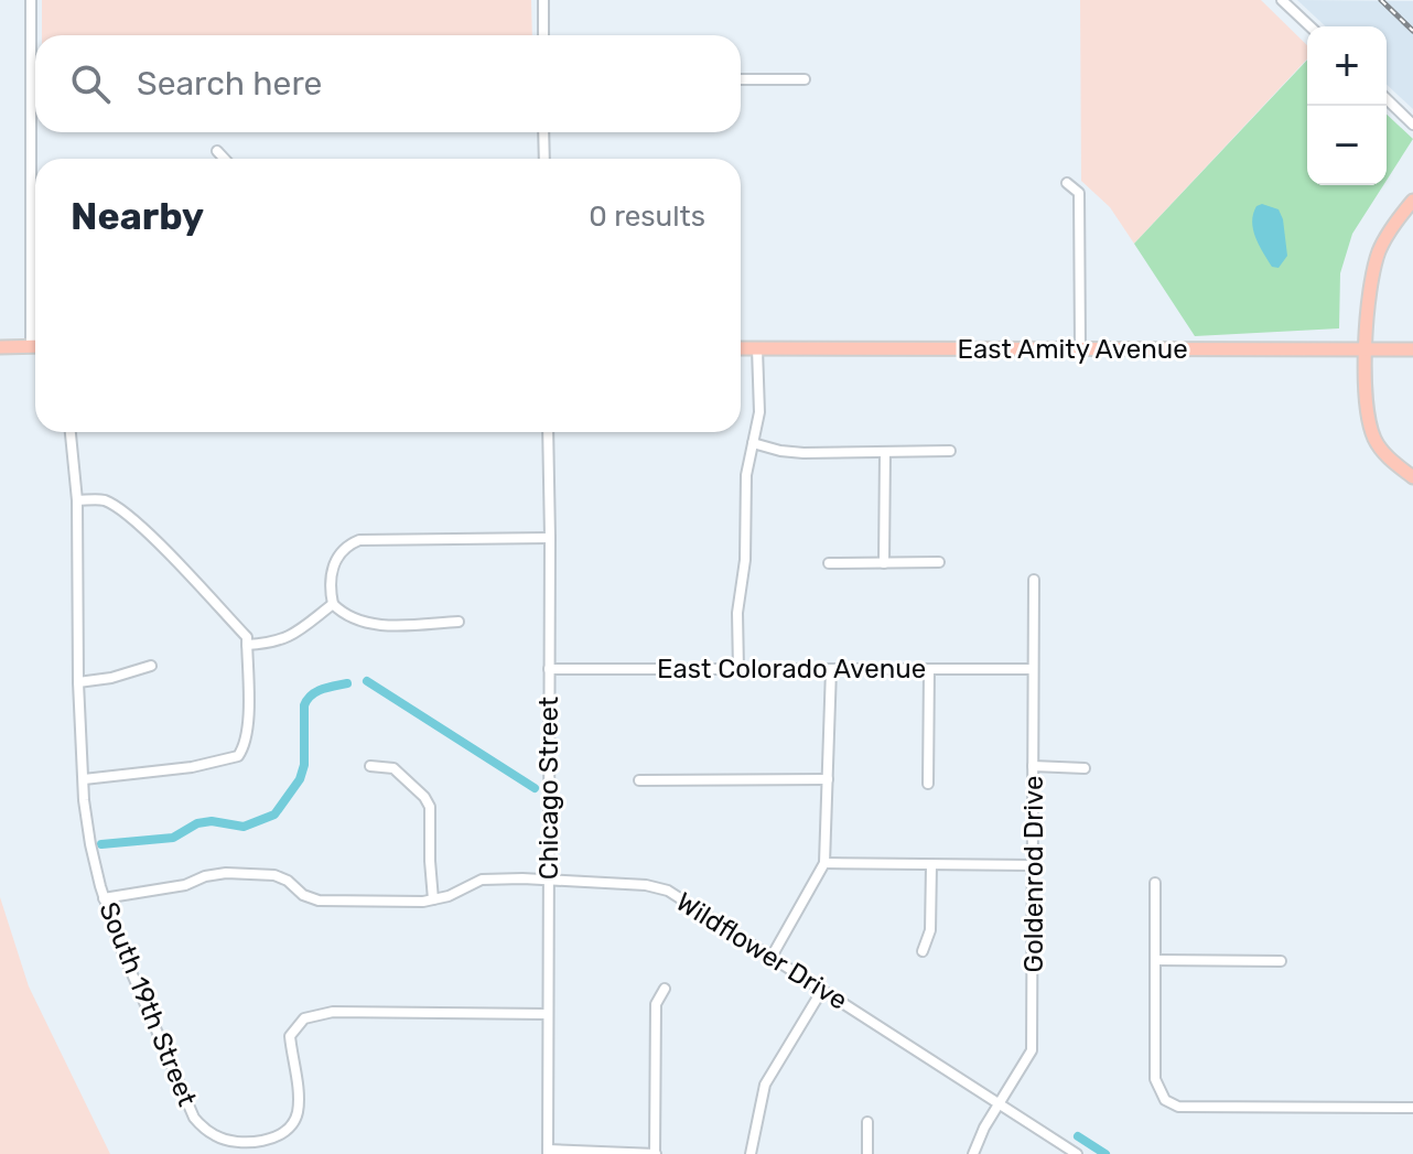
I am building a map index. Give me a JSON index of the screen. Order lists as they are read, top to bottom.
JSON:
{
  "streets": {
    "main road": ["East Amity Avenue"],
    "street": [
      "East Colorado Avenue",
      "Chicago Street",
      "Goldenrod Drive",
      "Wildflower Drive",
      "South 19th Street"
    ]
  },
  "crossings": [
    ["East Colorado Avenue", "Chicago Street"],
    ["East Colorado Avenue", "Goldenrod Drive"],
    ["Chicago Street", "Wildflower Drive"],
    ["Chicago Street", "South 19th Street"],
    ["Goldenrod Drive", "Wildflower Drive"],
    ["Wildflower Drive", "South 19th Street"]
  ],
  "page": {
    "map_buttons": ["+", "−"],
    "search": "Search here",
    "heading": ["Nearby", "0 results"]
  }
}
